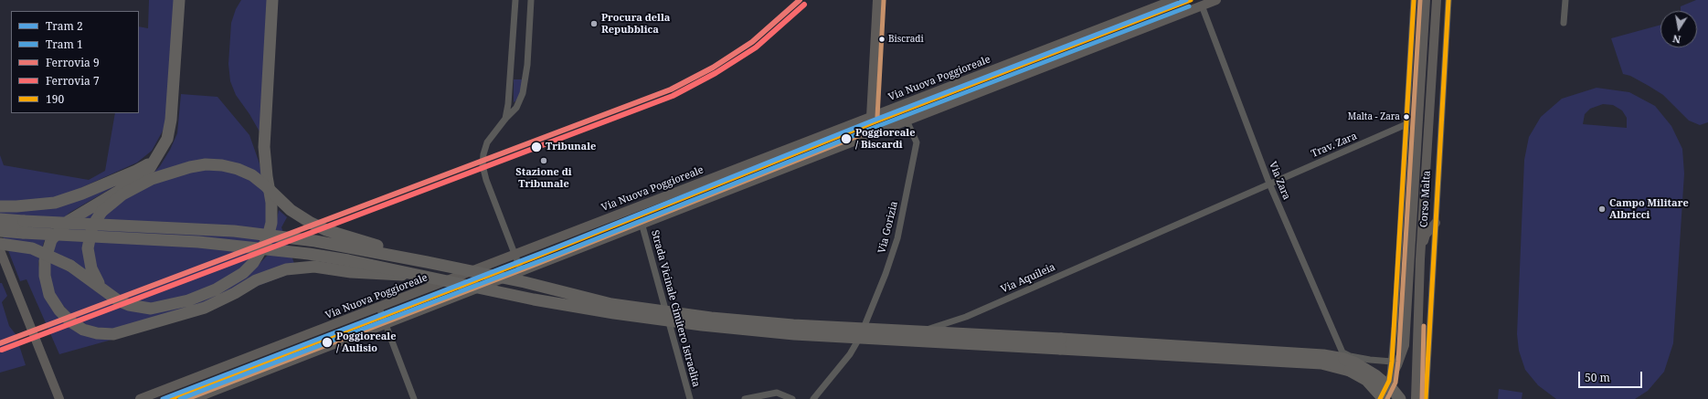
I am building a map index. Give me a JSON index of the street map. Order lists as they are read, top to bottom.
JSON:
{
  "streets": {
    "main road": ["Via Nuova Poggioreale"],
    "street": [
      "Trav. Zara",
      "Via Zara",
      "Corso Malta",
      "Via Gorizia",
      "Via Aquileia",
      "Strada Vicinale Cimitero Istraelita"
    ]
  },
  "crossings": [
    ["Trav. Zara", "Via Zara"],
    ["Trav. Zara", "Via Aquileia"],
    ["Via Zara", "Via Aquileia"],
    ["Via Gorizia", "Via Aquileia"]
  ],
  "places": [
    "Procura della Repubblica",
    "Biscradi",
    "Malta - Zara",
    "Poggioreale / Biscardi",
    "Tribunale",
    "Stazione di Tribunale",
    "Campo Militare Albricci",
    "Poggioreale / Aulisio"
  ],
  "lines": [
    "tram line 2",
    "rail line 9",
    "transit line 190",
    "rail line 7",
    "tram line 1"
  ],
  "legend": [
    "Tram 2",
    "Tram 1",
    "Ferrovia 9",
    "Ferrovia 7",
    "190"
  ],
  "scale_bar": "50 m",
  "north": "bottom"
}
